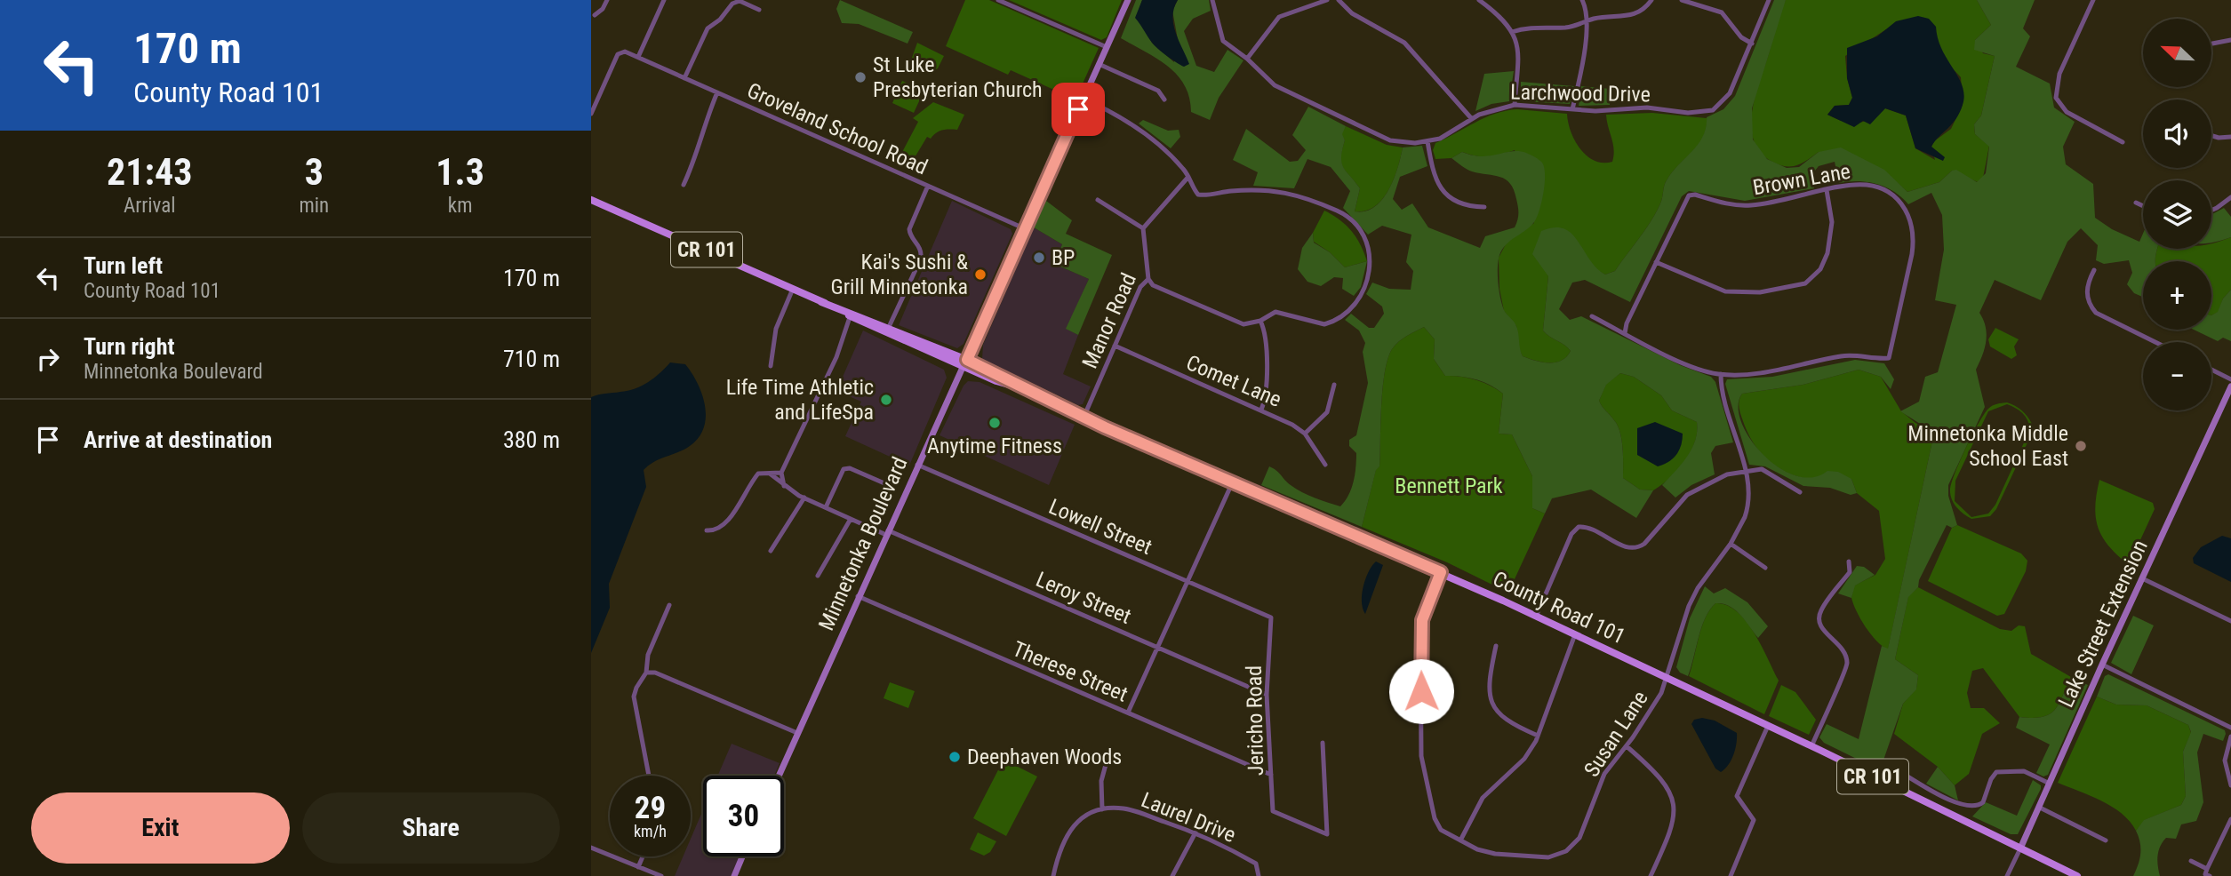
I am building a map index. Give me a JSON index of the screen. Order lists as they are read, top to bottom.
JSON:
{
  "streets": {
    "main road": ["CR 101", "County Road 101"],
    "street": [
      "Larchwood Drive",
      "Groveland School Road",
      "Brown Lane",
      "Manor Road",
      "Comet Lane",
      "Lowell Street",
      "Minnetonka Boulevard",
      "Leroy Street",
      "Lake Street Extension",
      "Therese Street",
      "Jericho Road",
      "Susan Lane",
      "Laurel Drive"
    ]
  },
  "crossings": [
    ["Groveland School Road", "Minnetonka Boulevard"],
    ["Brown Lane", "Susan Lane"],
    ["Manor Road", "Comet Lane"],
    ["Manor Road", "County Road 101"],
    ["Lowell Street", "Minnetonka Boulevard"],
    ["Lowell Street", "Jericho Road"],
    ["Minnetonka Boulevard", "Leroy Street"],
    ["Minnetonka Boulevard", "County Road 101"],
    ["Minnetonka Boulevard", "Therese Street"],
    ["Leroy Street", "Jericho Road"],
    ["County Road 101", "Lake Street Extension"],
    ["County Road 101", "Susan Lane"],
    ["Therese Street", "Jericho Road"]
  ],
  "parks": ["Bennett Park"],
  "places": [
    "St Luke Presbyterian Church",
    "BP",
    "Kai's Sushi & Grill Minnetonka",
    "Life Time Athletic and LifeSpa",
    "Anytime Fitness",
    "Minnetonka Middle School East",
    "Deephaven Woods"
  ],
  "north": "top left",
  "page": {
    "turn": ["170 m", "County Road 101"],
    "map_buttons": ["+", "−"],
    "eta": [
      "21:43",
      "Arrival",
      "3",
      "min",
      "1.3",
      "km"
    ],
    "list": [
      {
        "name": "Turn left",
        "note": "County Road 101",
        "value": "170 m"
      },
      {
        "name": "Turn right",
        "note": "Minnetonka Boulevard",
        "value": "710 m"
      },
      {
        "name": "Arrive at destination",
        "value": "380 m"
      }
    ],
    "speed": "29 km/h",
    "limit": "30",
    "buttons": ["Exit", "Share"]
  }
}
